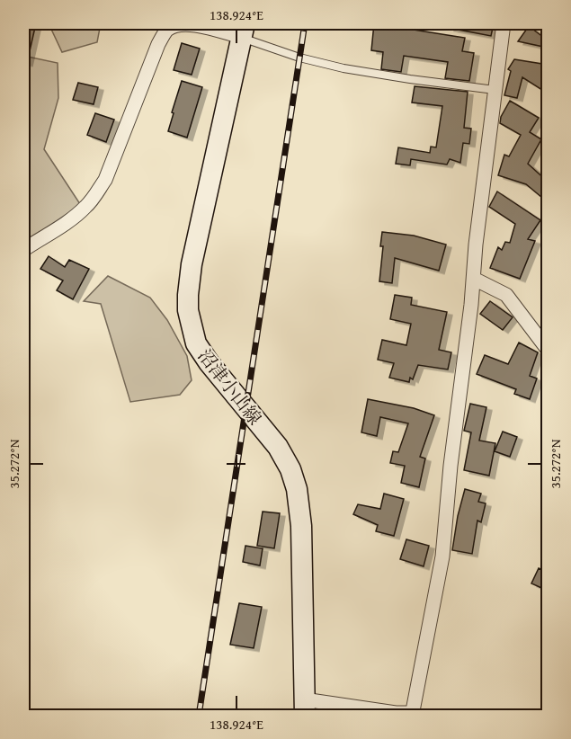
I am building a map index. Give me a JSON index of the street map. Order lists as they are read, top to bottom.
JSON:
{
  "streets": {
    "main road": ["沼津小山線"]
  },
  "coordinates": ["138.924°E", "35.272°N"]
}
